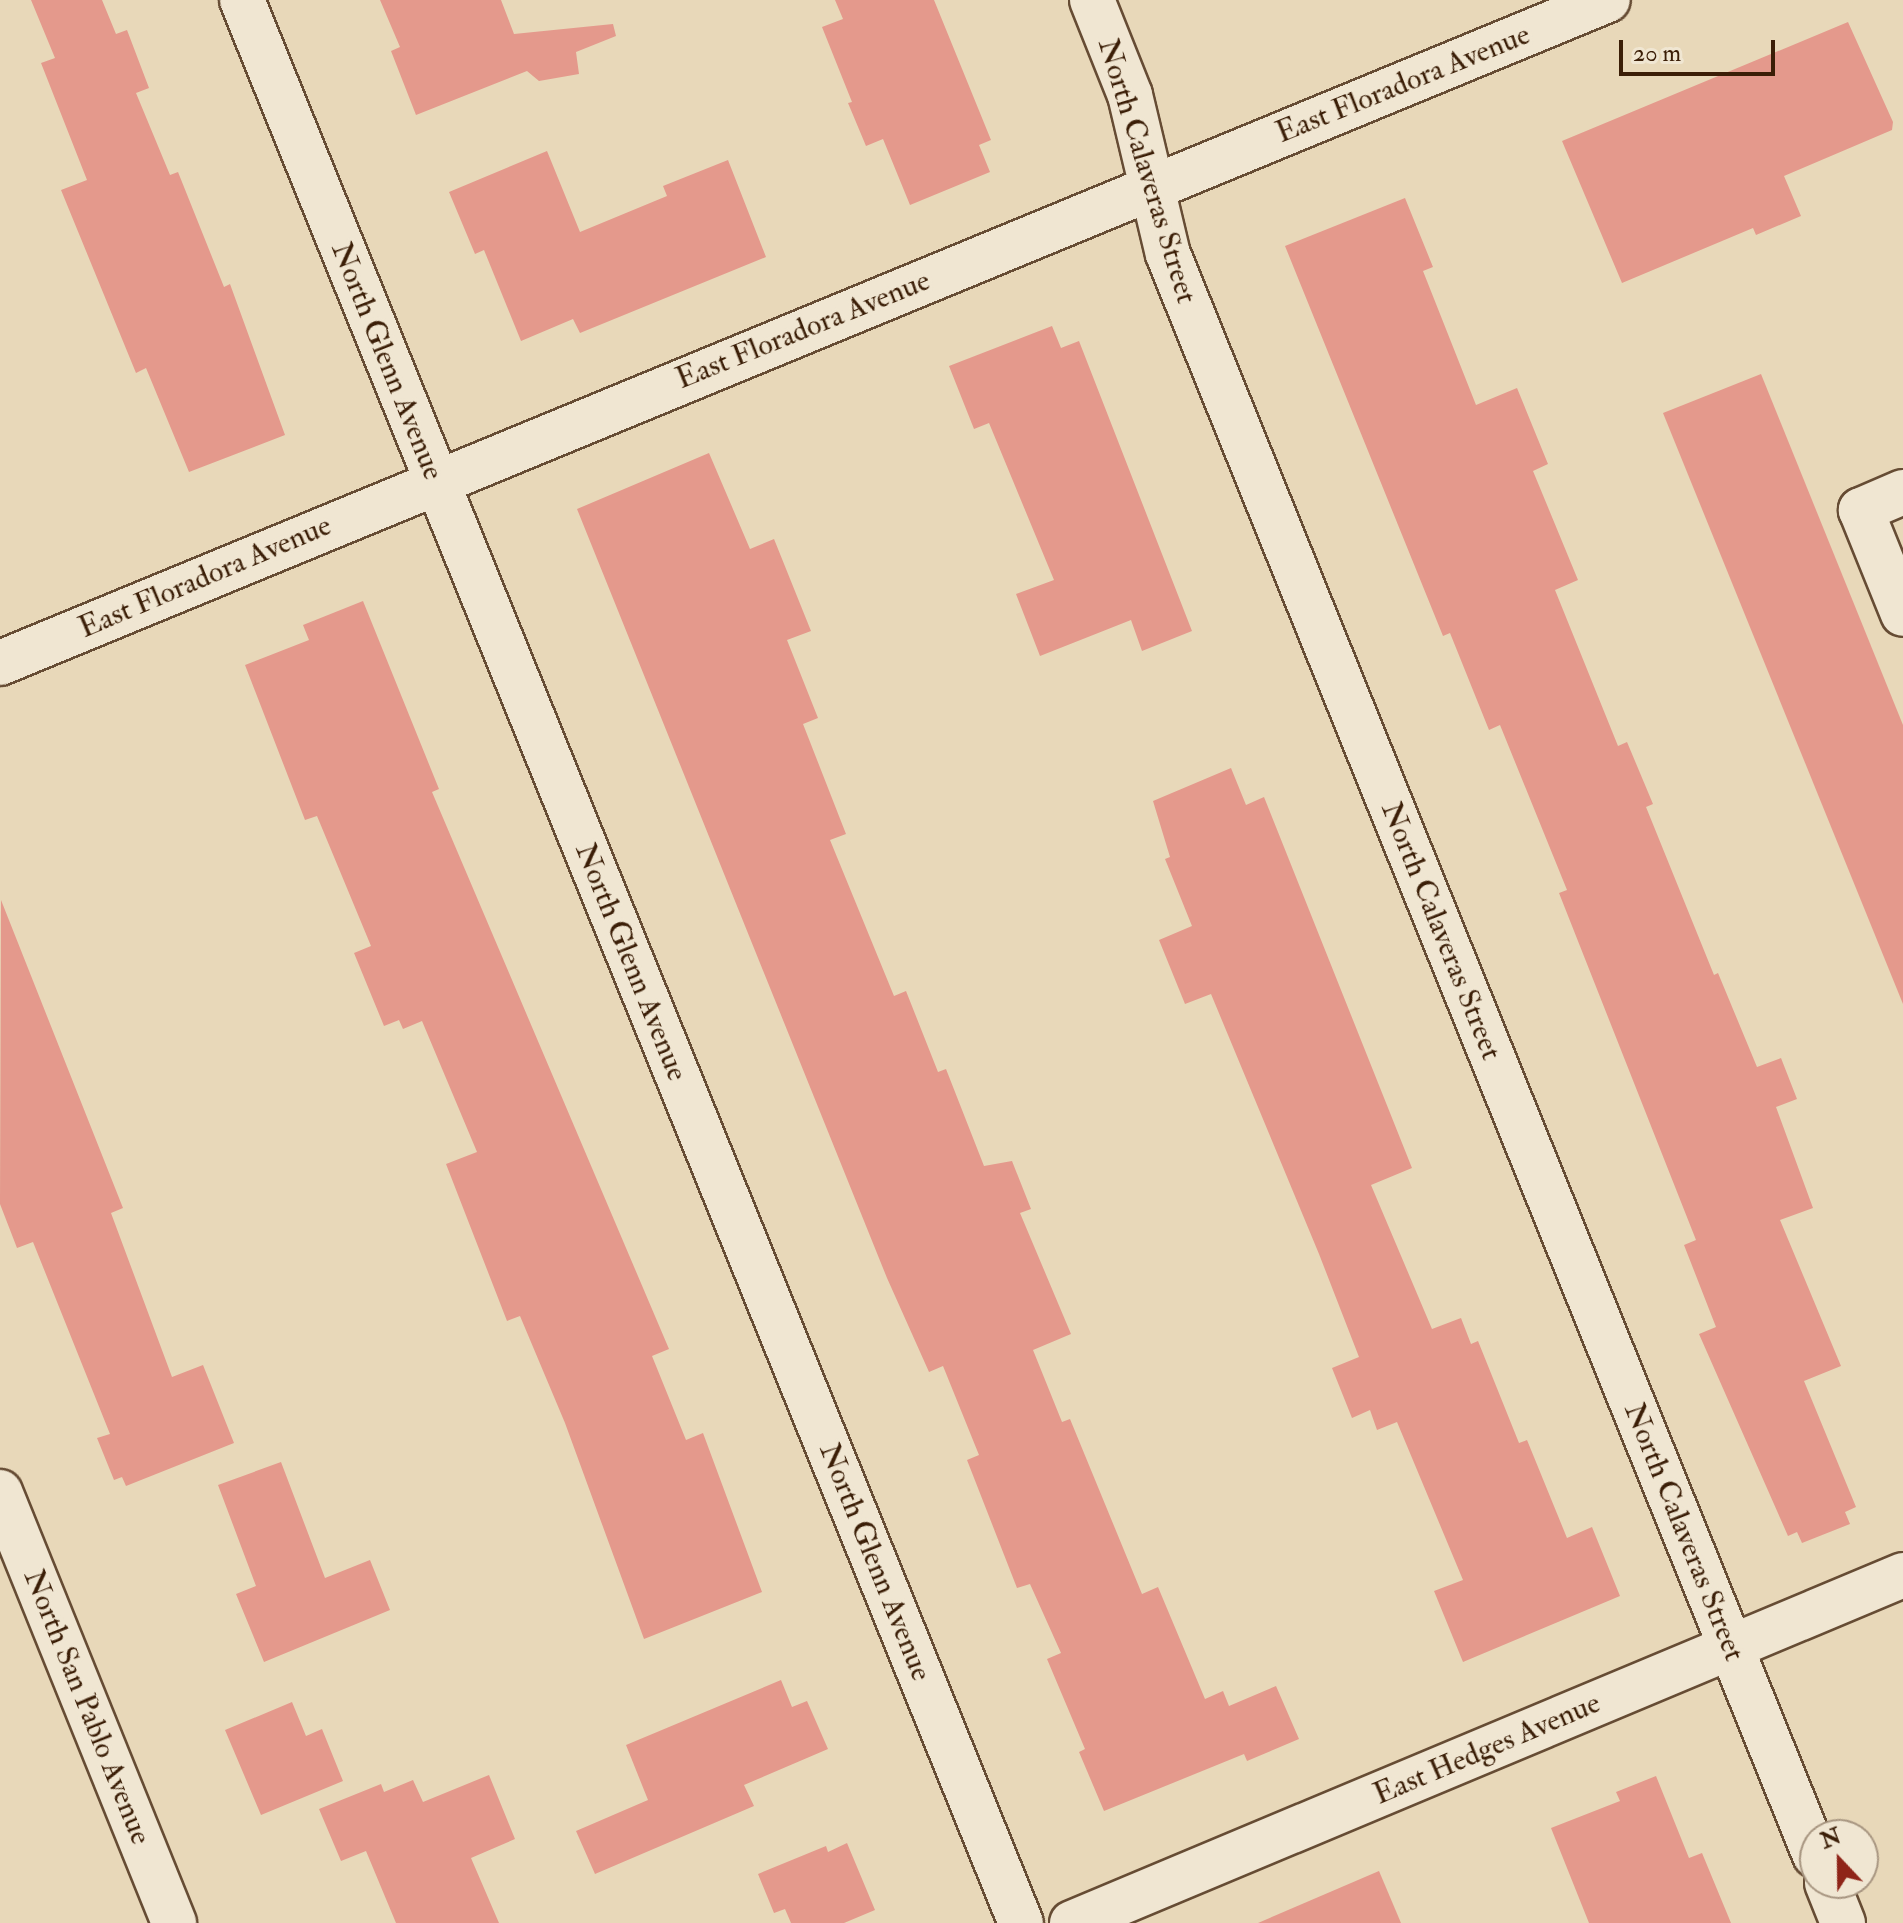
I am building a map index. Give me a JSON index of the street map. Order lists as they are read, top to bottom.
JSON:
{
  "streets": {
    "street": [
      "East Floradora Avenue",
      "North Calaveras Street",
      "North Glenn Avenue",
      "North San Pablo Avenue",
      "East Hedges Avenue"
    ]
  },
  "crossings": [
    ["East Floradora Avenue", "North Calaveras Street"],
    ["East Floradora Avenue", "North Glenn Avenue"],
    ["North Calaveras Street", "East Hedges Avenue"]
  ],
  "scale_bar": "20 m",
  "north": "top"
}
